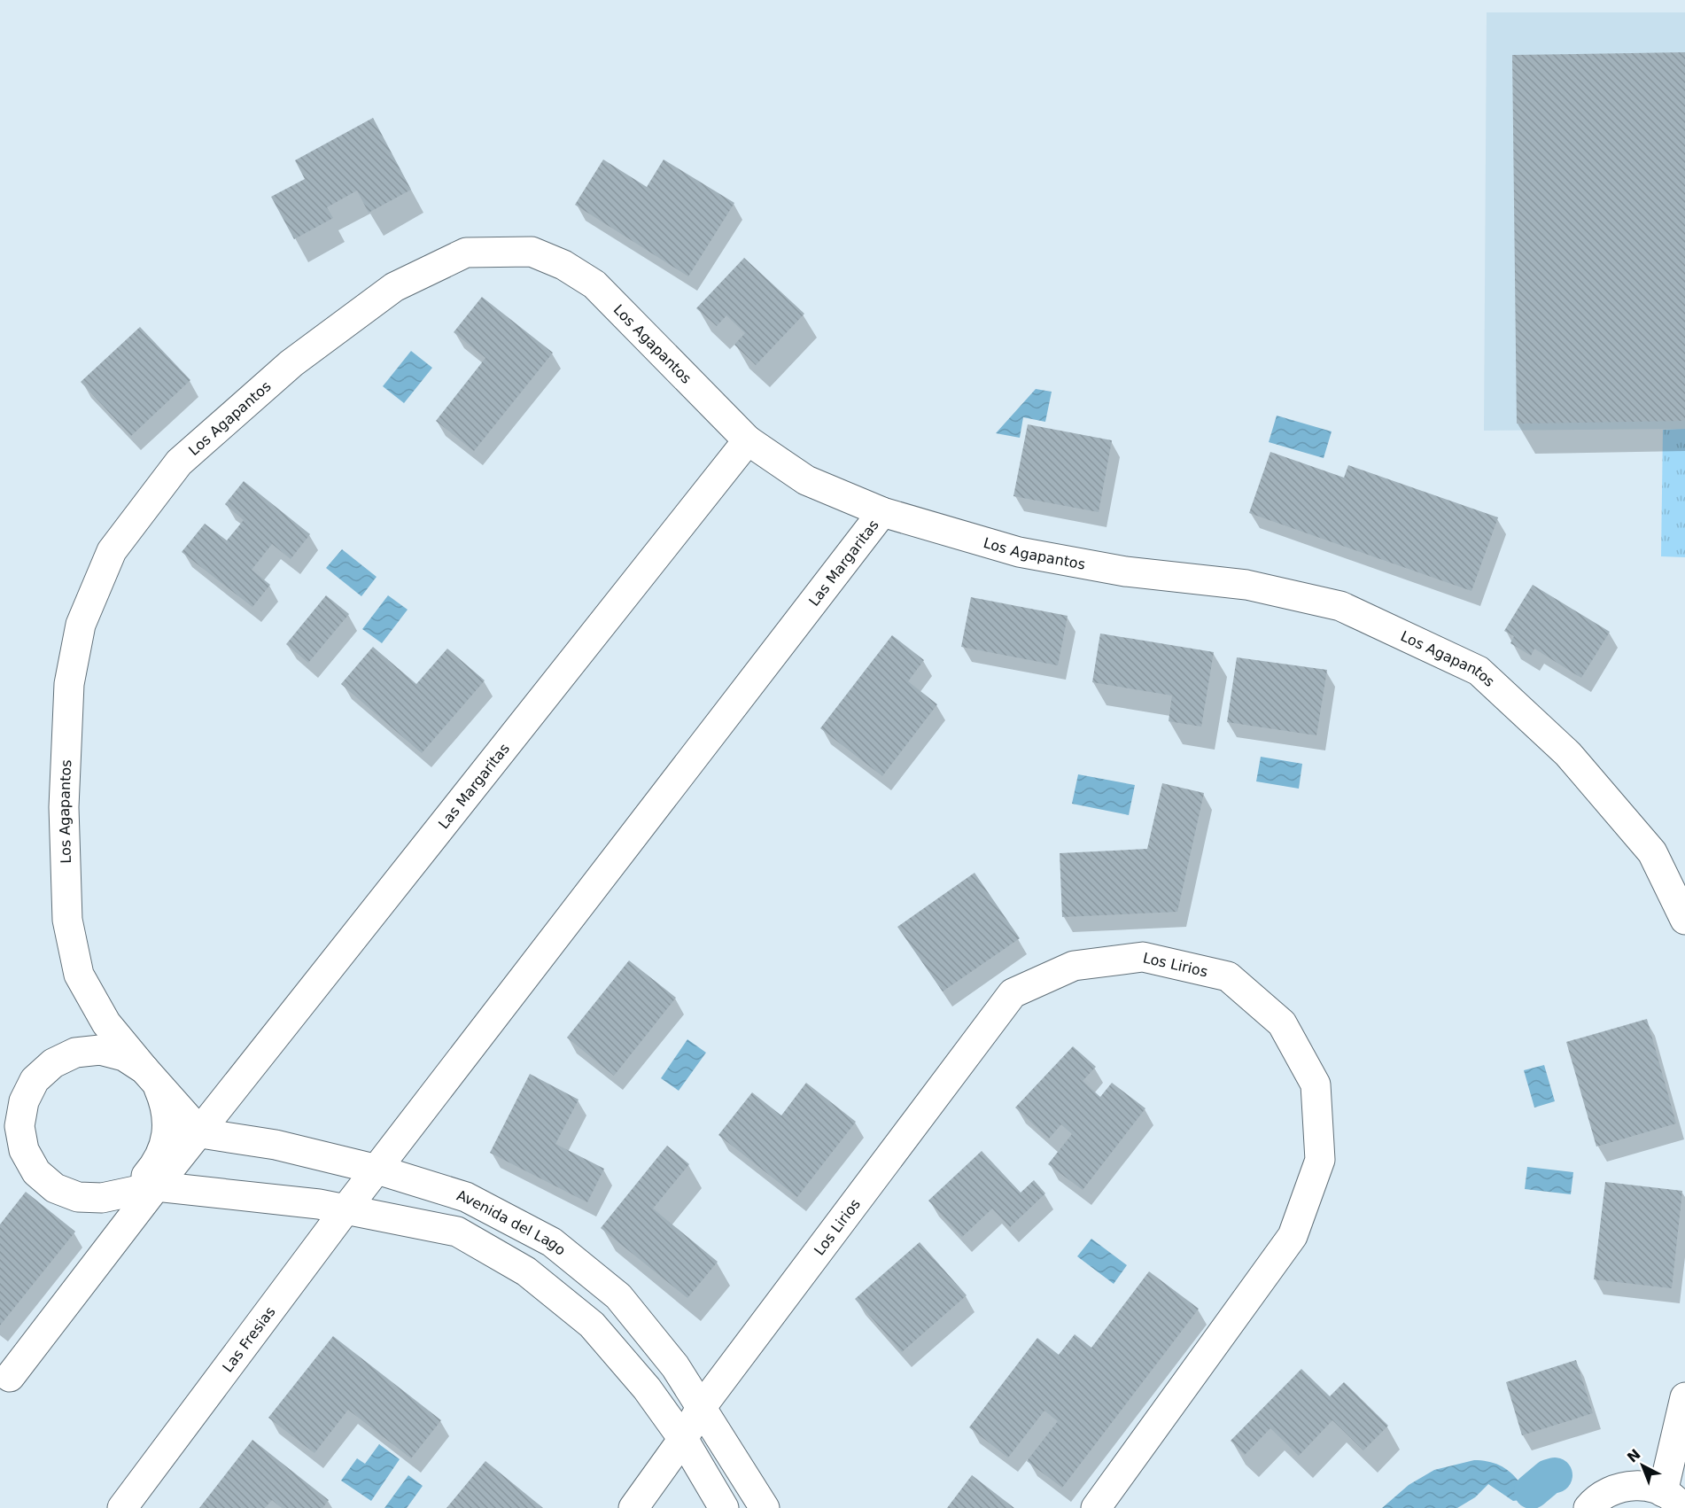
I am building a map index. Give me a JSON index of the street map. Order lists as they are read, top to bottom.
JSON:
{
  "streets": {
    "street": [
      "Los Agapantos",
      "Las Margaritas",
      "Los Lirios",
      "Avenida del Lago",
      "Las Fresias"
    ]
  },
  "crossings": [
    ["Los Agapantos", "Las Margaritas"],
    ["Las Margaritas", "Avenida del Lago"],
    ["Las Margaritas", "Las Fresias"],
    ["Los Lirios", "Avenida del Lago"],
    ["Avenida del Lago", "Las Fresias"]
  ],
  "north": "top left"
}
